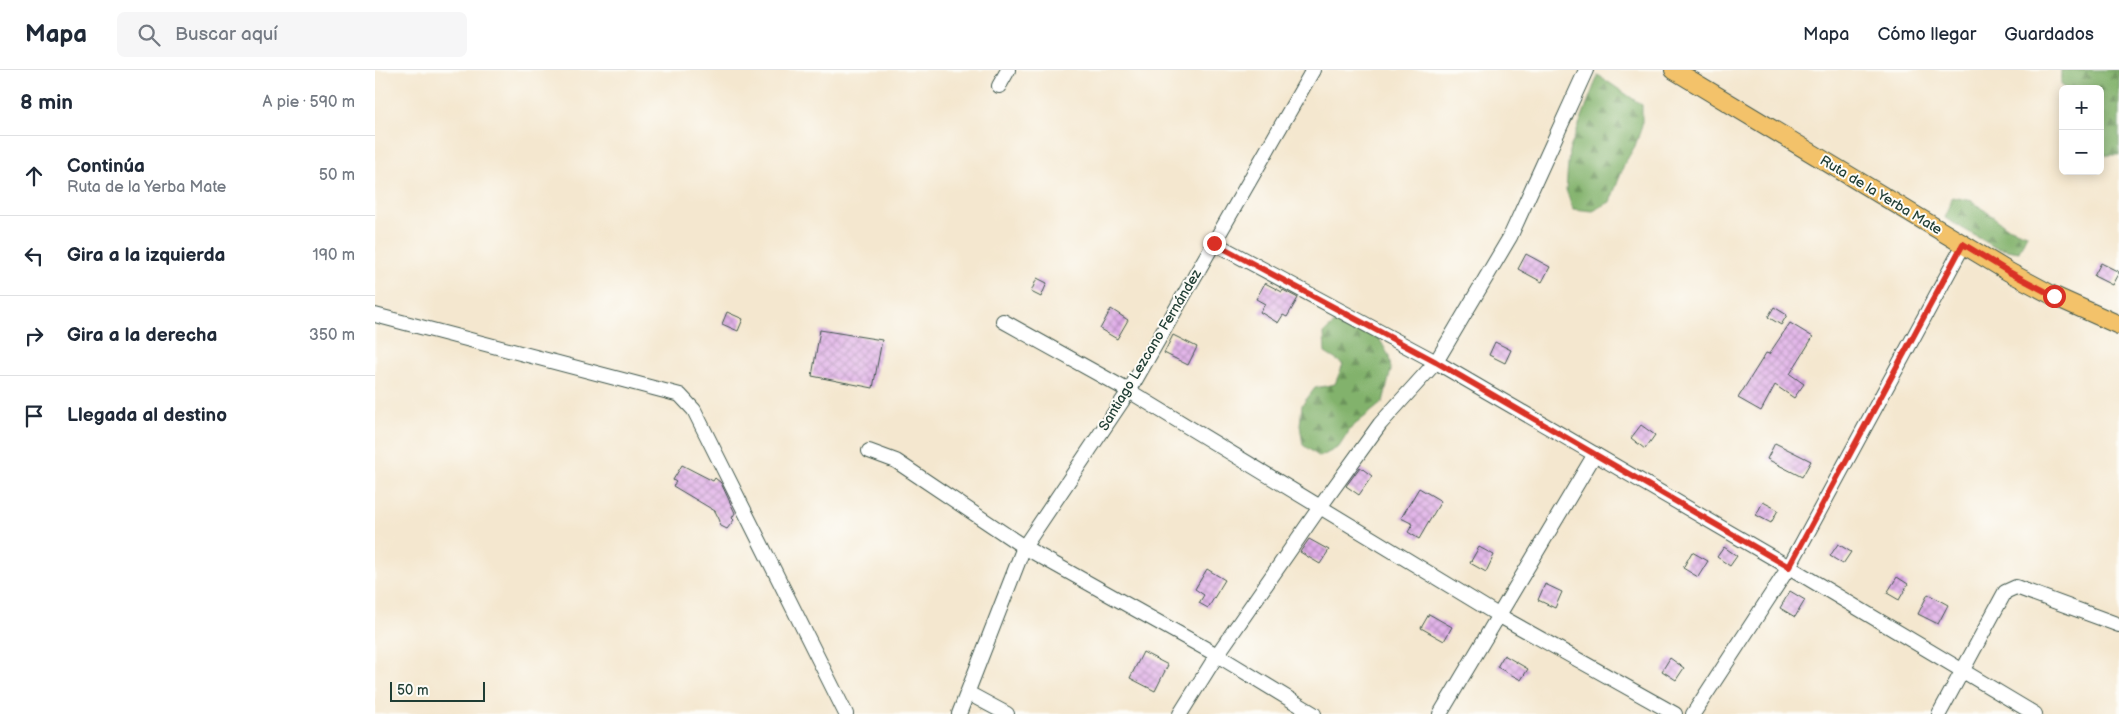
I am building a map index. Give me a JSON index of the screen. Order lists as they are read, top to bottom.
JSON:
{
  "streets": {
    "main road": ["Ruta de la Yerba Mate"],
    "street": ["Santiago Lezcano Fernández"]
  },
  "scale_bar": "50 m",
  "page": {
    "header": "Mapa",
    "search": "Buscar aquí",
    "nav": ["Mapa", "Cómo llegar", "Guardados"],
    "heading": ["8 min", "A pie · 590 m"],
    "map_buttons": ["+", "−"],
    "list": [
      ["Continúa", "Ruta de la Yerba Mate", "50 m"],
      ["Gira a la izquierda", "190 m"],
      ["Gira a la derecha", "350 m"],
      "Llegada al destino"
    ],
    "scale": "50 m"
  }
}
